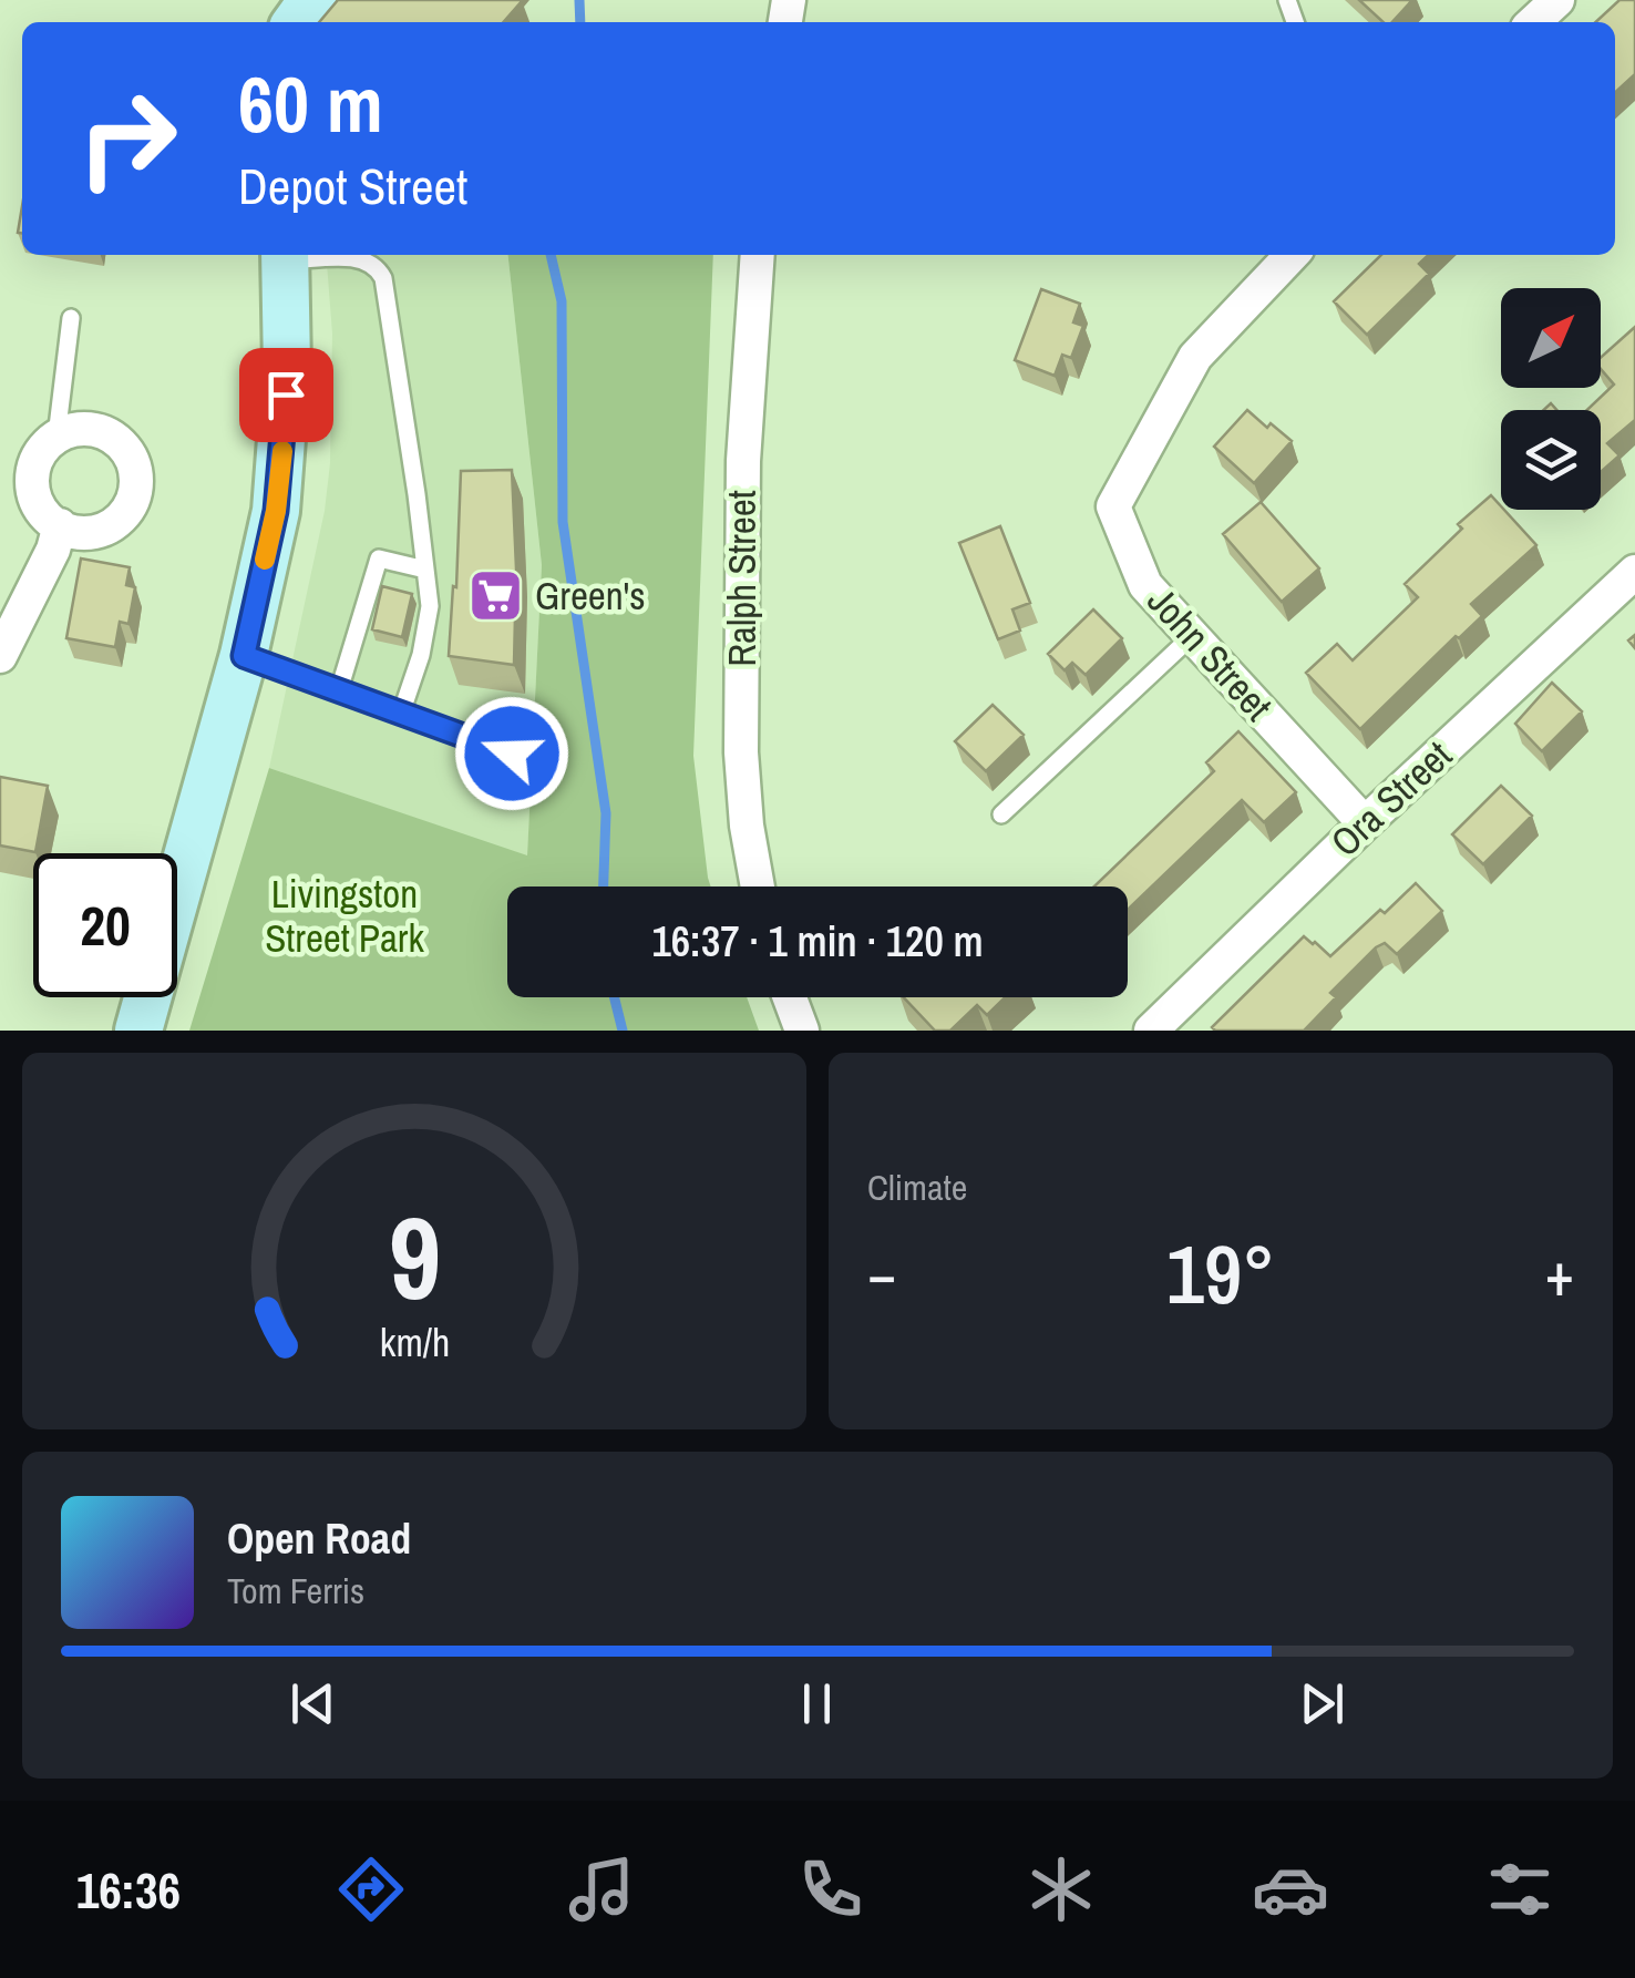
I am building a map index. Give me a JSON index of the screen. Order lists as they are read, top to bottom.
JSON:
{
  "streets": {
    "street": ["Ralph Street", "John Street", "Ora Street"]
  },
  "crossings": [
    ["John Street", "Ora Street"]
  ],
  "parks": ["Livingston Street Park"],
  "places": {
    "supermarket": ["Green's"]
  },
  "north": "top right",
  "page": {
    "turn": ["60 m", "Depot Street"],
    "limit": "20",
    "trip": "16:37 · 1 min · 120 m",
    "tile": "Climate",
    "heat": ["−", "19°", "+"],
    "song": ["Open Road", "Tom Ferris"],
    "tabs": "16:36",
    "gauge": ["9", "km/h"]
  }
}
